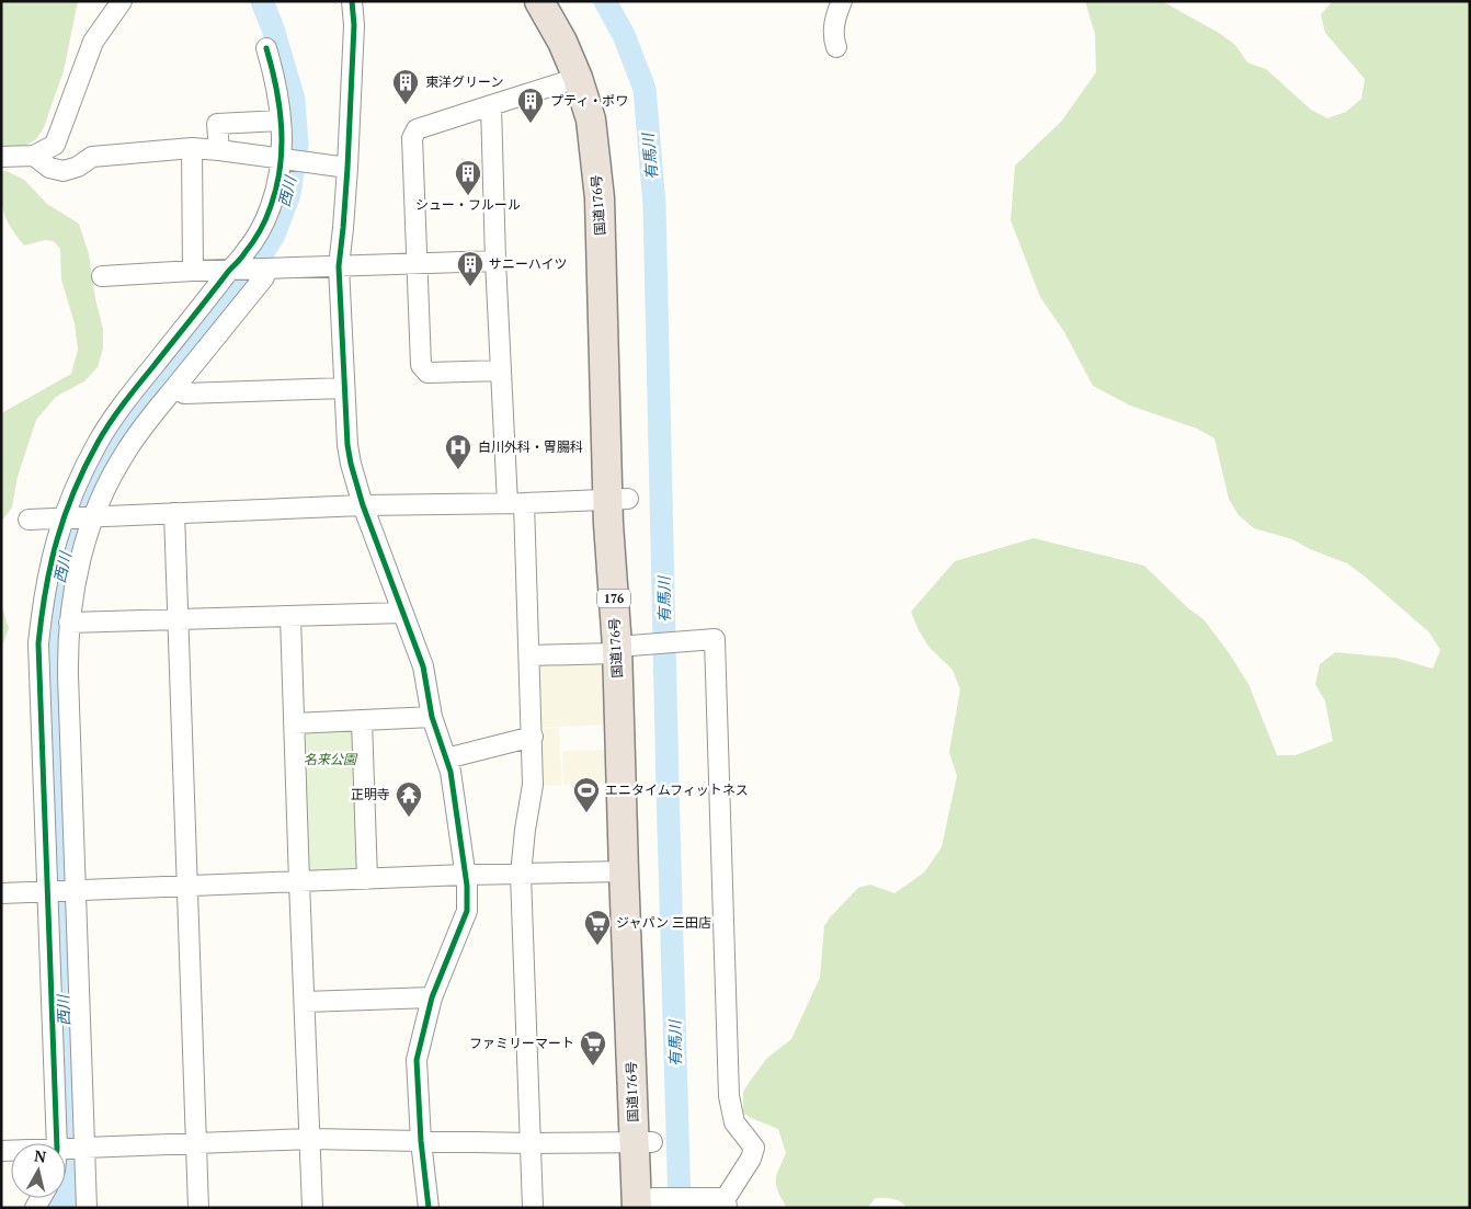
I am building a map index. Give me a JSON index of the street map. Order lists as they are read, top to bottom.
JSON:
{
  "streets": {
    "highway": ["国道176号", "176"]
  },
  "water": ["有馬川", "西川"],
  "parks": ["名来公園"],
  "places": {
    "building": [
      "東洋グリーン",
      "プティ・ポワ",
      "シュー・フルール",
      "サニーハイツ"
    ],
    "hospital": ["白川外科・胃腸科"],
    "sports": ["エニタイムフィットネス"],
    "temple": ["正明寺"],
    "supermarket": ["ジャパン 三田店", "ファミリーマート"]
  },
  "north": "top"
}
